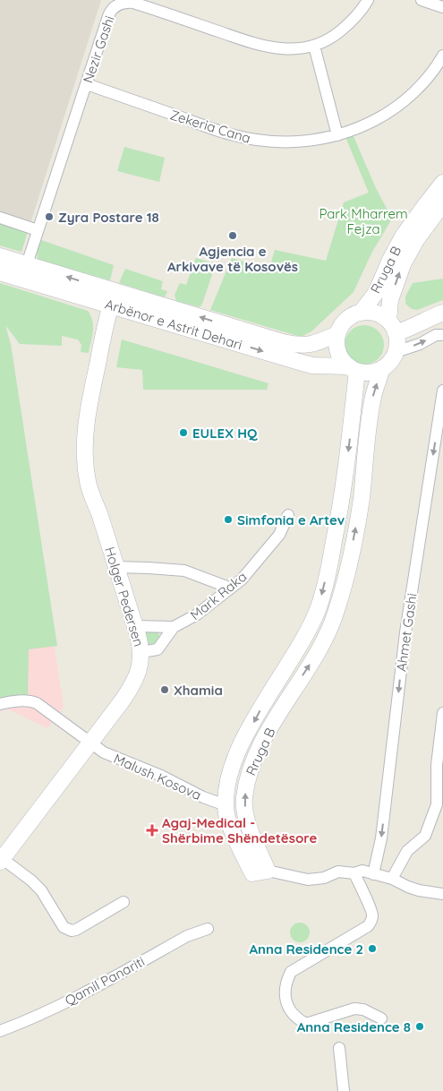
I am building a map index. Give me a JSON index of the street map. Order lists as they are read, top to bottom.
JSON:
{
  "streets": {
    "main road": ["Rruga B", "Arbënor e Astrit Dehari", "Holger Pedersen"],
    "street": [
      "Nezir Gashi",
      "Zekeria Cana",
      "Mark Raka",
      "Ahmet Gashi",
      "Malush Kosova",
      "Qamil Panariti"
    ]
  },
  "crossings": [
    ["Nezir Gashi", "Zekeria Cana"],
    ["Nezir Gashi", "Arbënor e Astrit Dehari"],
    ["Rruga B", "Arbënor e Astrit Dehari"],
    ["Rruga B", "Malush Kosova"],
    ["Arbënor e Astrit Dehari", "Holger Pedersen"],
    ["Mark Raka", "Holger Pedersen"],
    ["Holger Pedersen", "Malush Kosova"]
  ],
  "parks": ["Park Mharrem Fejza"],
  "places": {
    "other": [
      "Zyra Postare 18",
      "Agjencia e Arkivave të Kosovës",
      "EULEX HQ",
      "Simfonia e Artev",
      "Xhamia",
      "Anna Residence 2",
      "Anna Residence 8"
    ],
    "health": ["Agaj-Medical - Shërbime Shëndetësore"]
  }
}
